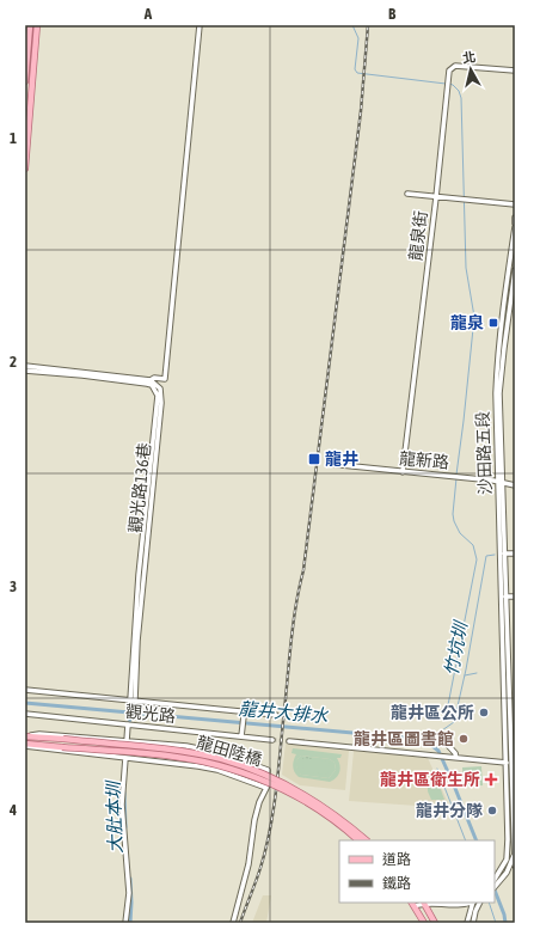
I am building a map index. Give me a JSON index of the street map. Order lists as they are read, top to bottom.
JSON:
{
  "streets": {
    "main road": ["龍田陸橋"],
    "street": [
      "龍泉街",
      "沙田路五段",
      "龍新路",
      "觀光路136巷",
      "觀光路"
    ]
  },
  "crossings": [
    ["龍泉街", "龍新路"],
    ["沙田路五段", "龍新路"]
  ],
  "water": ["竹坑圳", "龍井大排水", "大肚本圳"],
  "places": {
    "transit": ["龍泉", "龍井"],
    "other": ["龍井區公所", "龍井區圖書館", "龍井分隊"],
    "health": ["龍井區衛生所"]
  },
  "legend": ["道路", "鐵路"],
  "north": "top",
  "grid": {
    "columns": ["A", "B"],
    "rows": [
      "1",
      "2",
      "3",
      "4"
    ]
  }
}
